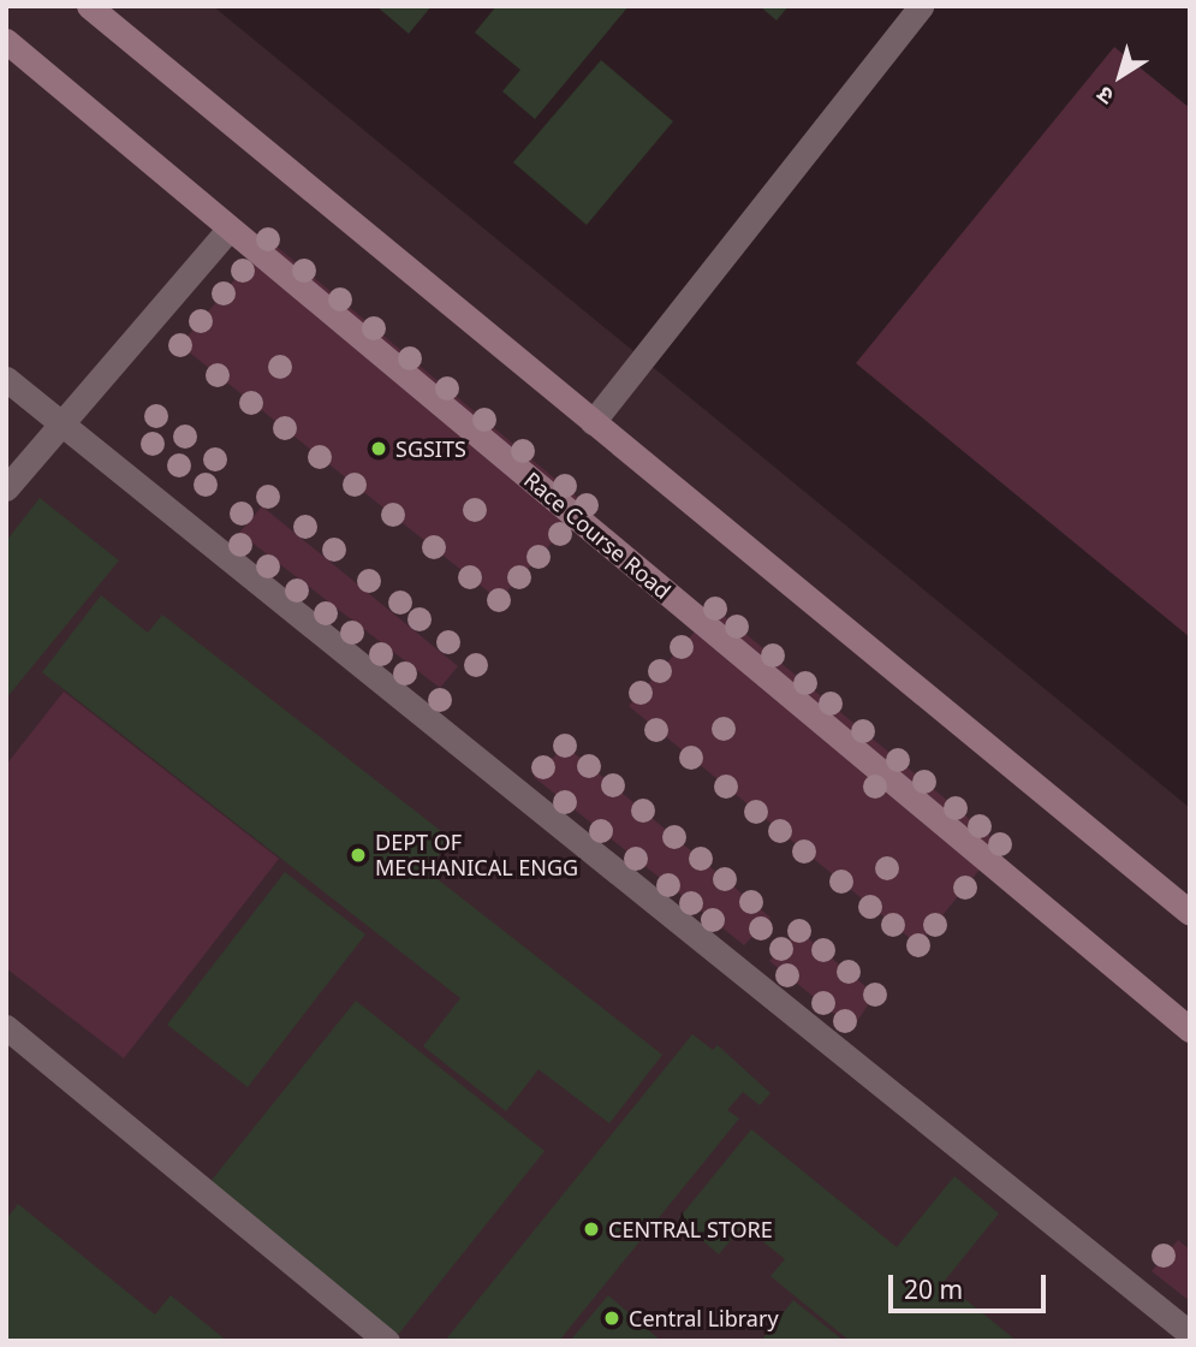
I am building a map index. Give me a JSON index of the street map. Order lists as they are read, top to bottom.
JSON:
{
  "streets": {
    "street": ["Race Course Road"]
  },
  "places": [
    "SGSITS",
    "DEPT OF MECHANICAL ENGG",
    "CENTRAL STORE",
    "Central Library"
  ],
  "scale_bar": "20 m",
  "north": "bottom left"
}
